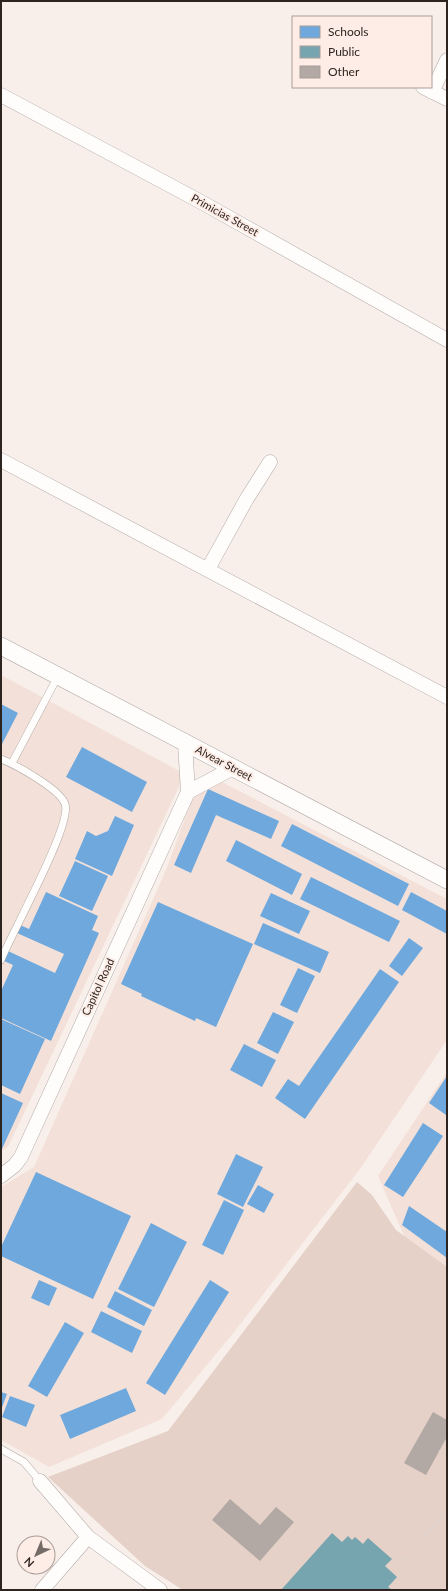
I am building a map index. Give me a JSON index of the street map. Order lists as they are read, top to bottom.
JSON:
{
  "streets": {
    "street": ["Primicias Street", "Alvear Street", "Capitol Road"]
  },
  "crossings": [
    ["Alvear Street", "Capitol Road"]
  ],
  "legend": ["Schools", "Public", "Other"],
  "north": "bottom left"
}
